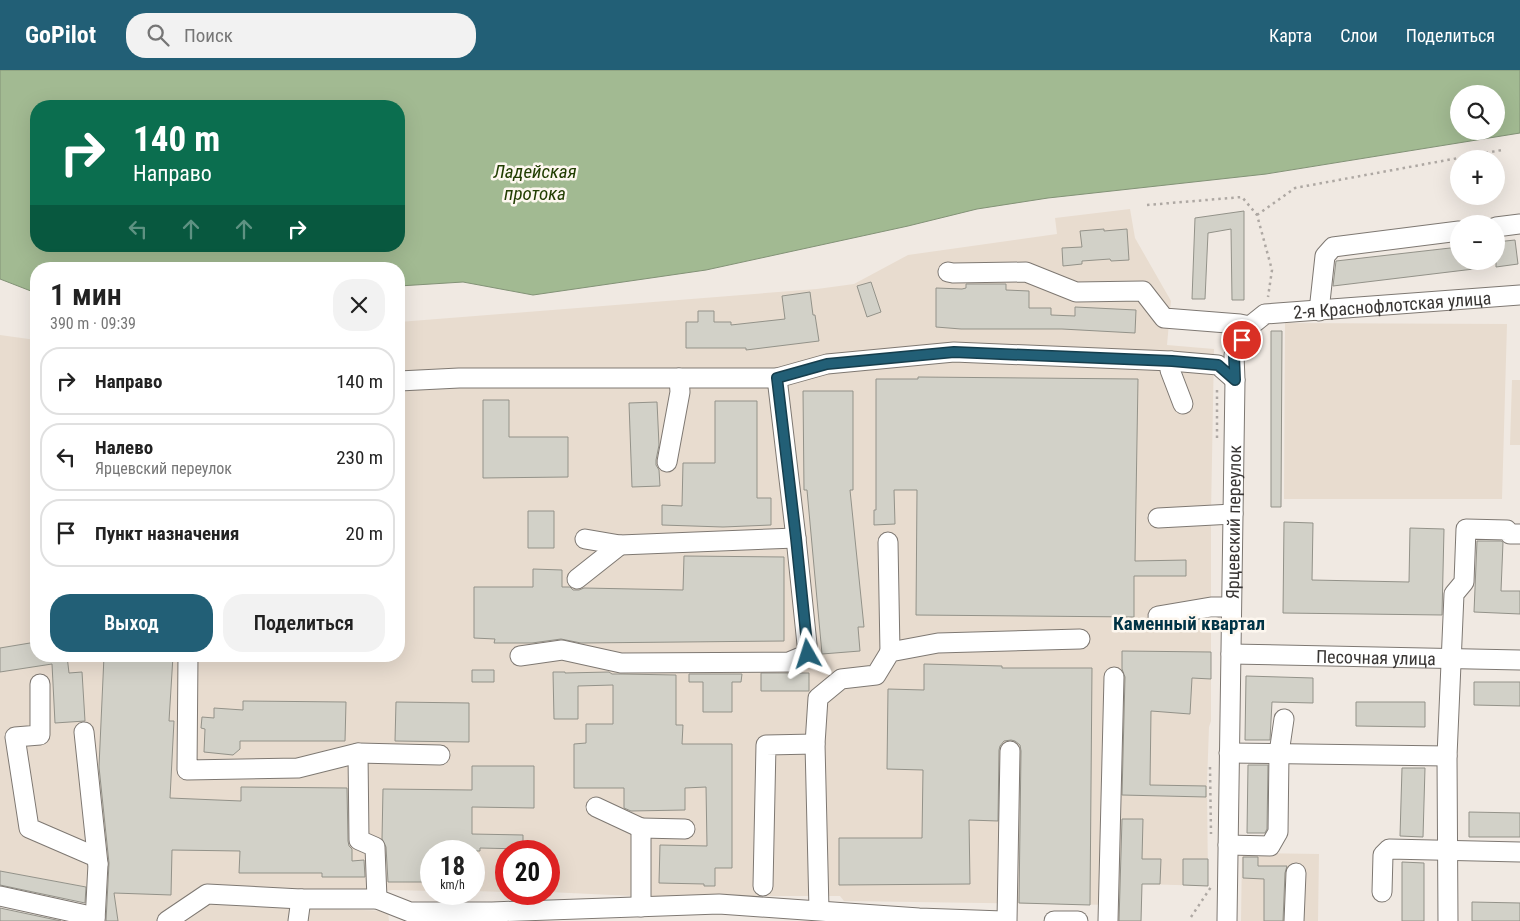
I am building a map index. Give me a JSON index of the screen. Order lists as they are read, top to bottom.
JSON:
{
  "streets": {
    "street": ["2-я Краснофлотская улица", "Ярцевский переулок", "Песочная улица"]
  },
  "crossings": [
    ["2-я Краснофлотская улица", "Ярцевский переулок"],
    ["Ярцевский переулок", "Песочная улица"]
  ],
  "districts": ["Каменный квартал"],
  "water": ["Ладейская протока"],
  "page": {
    "header": "GoPilot",
    "search": "Поиск",
    "nav": ["Карта", "Слои", "Поделиться"],
    "map_buttons": ["+", "−"],
    "turn": ["140 m", "Направо"],
    "heading": ["1 мин", "390 m · 09:39"],
    "list": [
      {
        "name": "Направо",
        "value": "140 m"
      },
      {
        "name": "Налево",
        "note": "Ярцевский переулок",
        "value": "230 m"
      },
      {
        "name": "Пункт назначения",
        "value": "20 m"
      }
    ],
    "buttons": ["Выход", "Поделиться"],
    "speed": "18 km/h",
    "limit": "20"
  }
}
